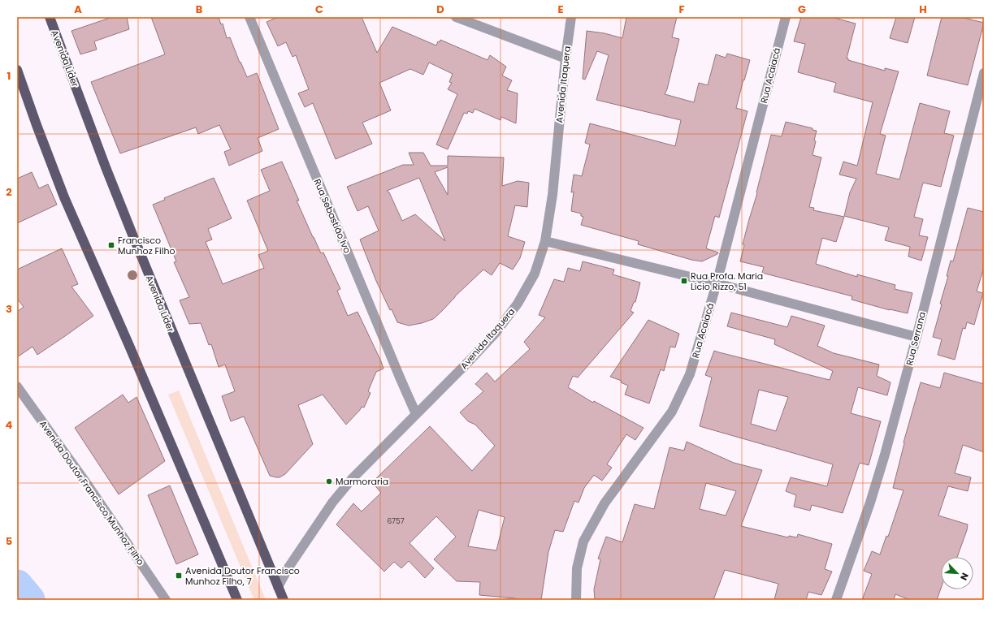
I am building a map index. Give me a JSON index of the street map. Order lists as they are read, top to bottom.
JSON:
{
  "streets": {
    "main road": ["Avenida Líder"],
    "street": [
      "Rua Acaiacá",
      "Avenida Itaquera",
      "Rua Sebastião Ivo",
      "Rua Serrana",
      "Avenida Doutor Francisco Munhoz Filho"
    ]
  },
  "crossings": [
    ["Avenida Líder", "Avenida Itaquera"],
    ["Avenida Itaquera", "Rua Sebastião Ivo"]
  ],
  "places": {
    "transit": ["Francisco Munhoz Filho", "Rua Profa. Maria Lício Rizzo, 51", "Avenida Doutor Francisco Munhoz Filho, 7"],
    "other": ["Marmoraria"]
  },
  "house_numbers": ["6757"],
  "north": "bottom right",
  "grid": {
    "columns": [
      "A",
      "B",
      "C",
      "D",
      "E",
      "F",
      "G",
      "H"
    ],
    "rows": [
      "1",
      "2",
      "3",
      "4",
      "5"
    ]
  }
}
